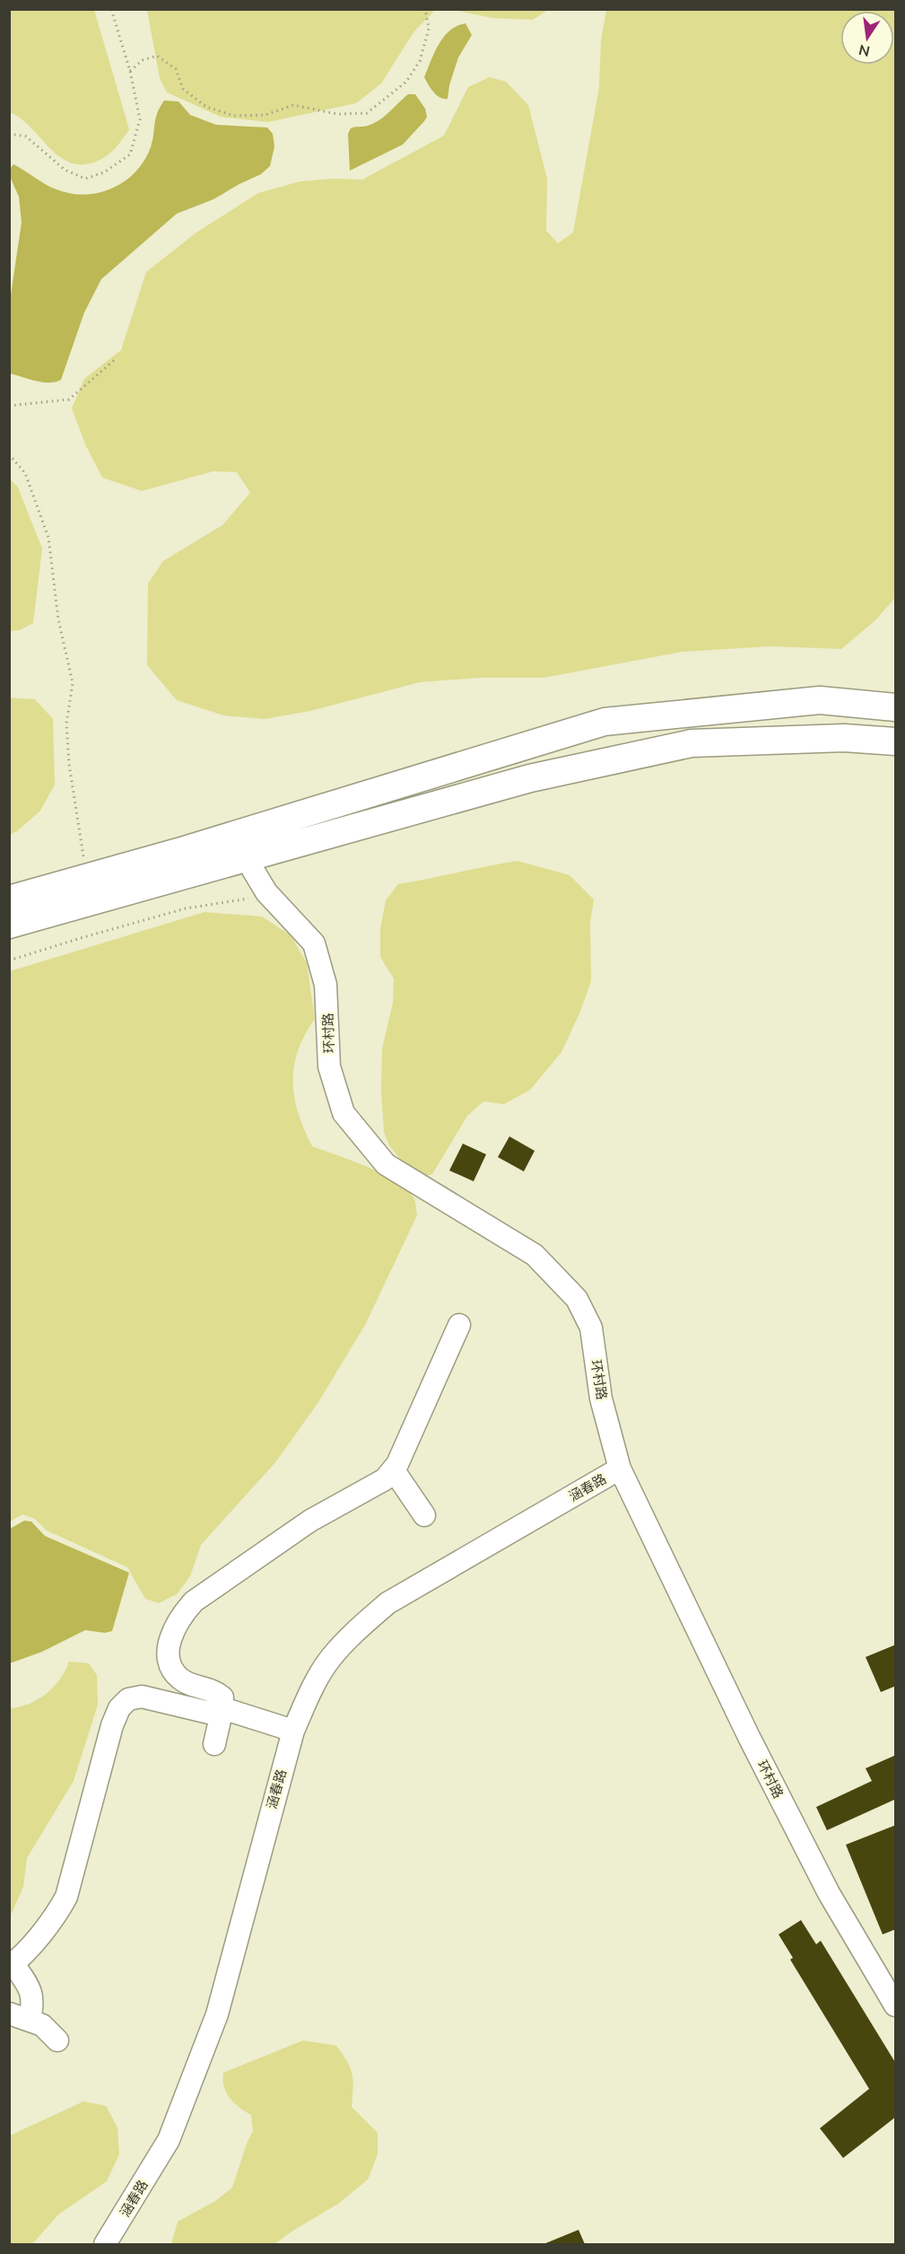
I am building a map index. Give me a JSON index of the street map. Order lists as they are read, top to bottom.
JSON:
{
  "streets": {
    "street": ["环村路", "涵春路"]
  },
  "crossings": [
    ["环村路", "涵春路"]
  ],
  "north": "bottom"
}
